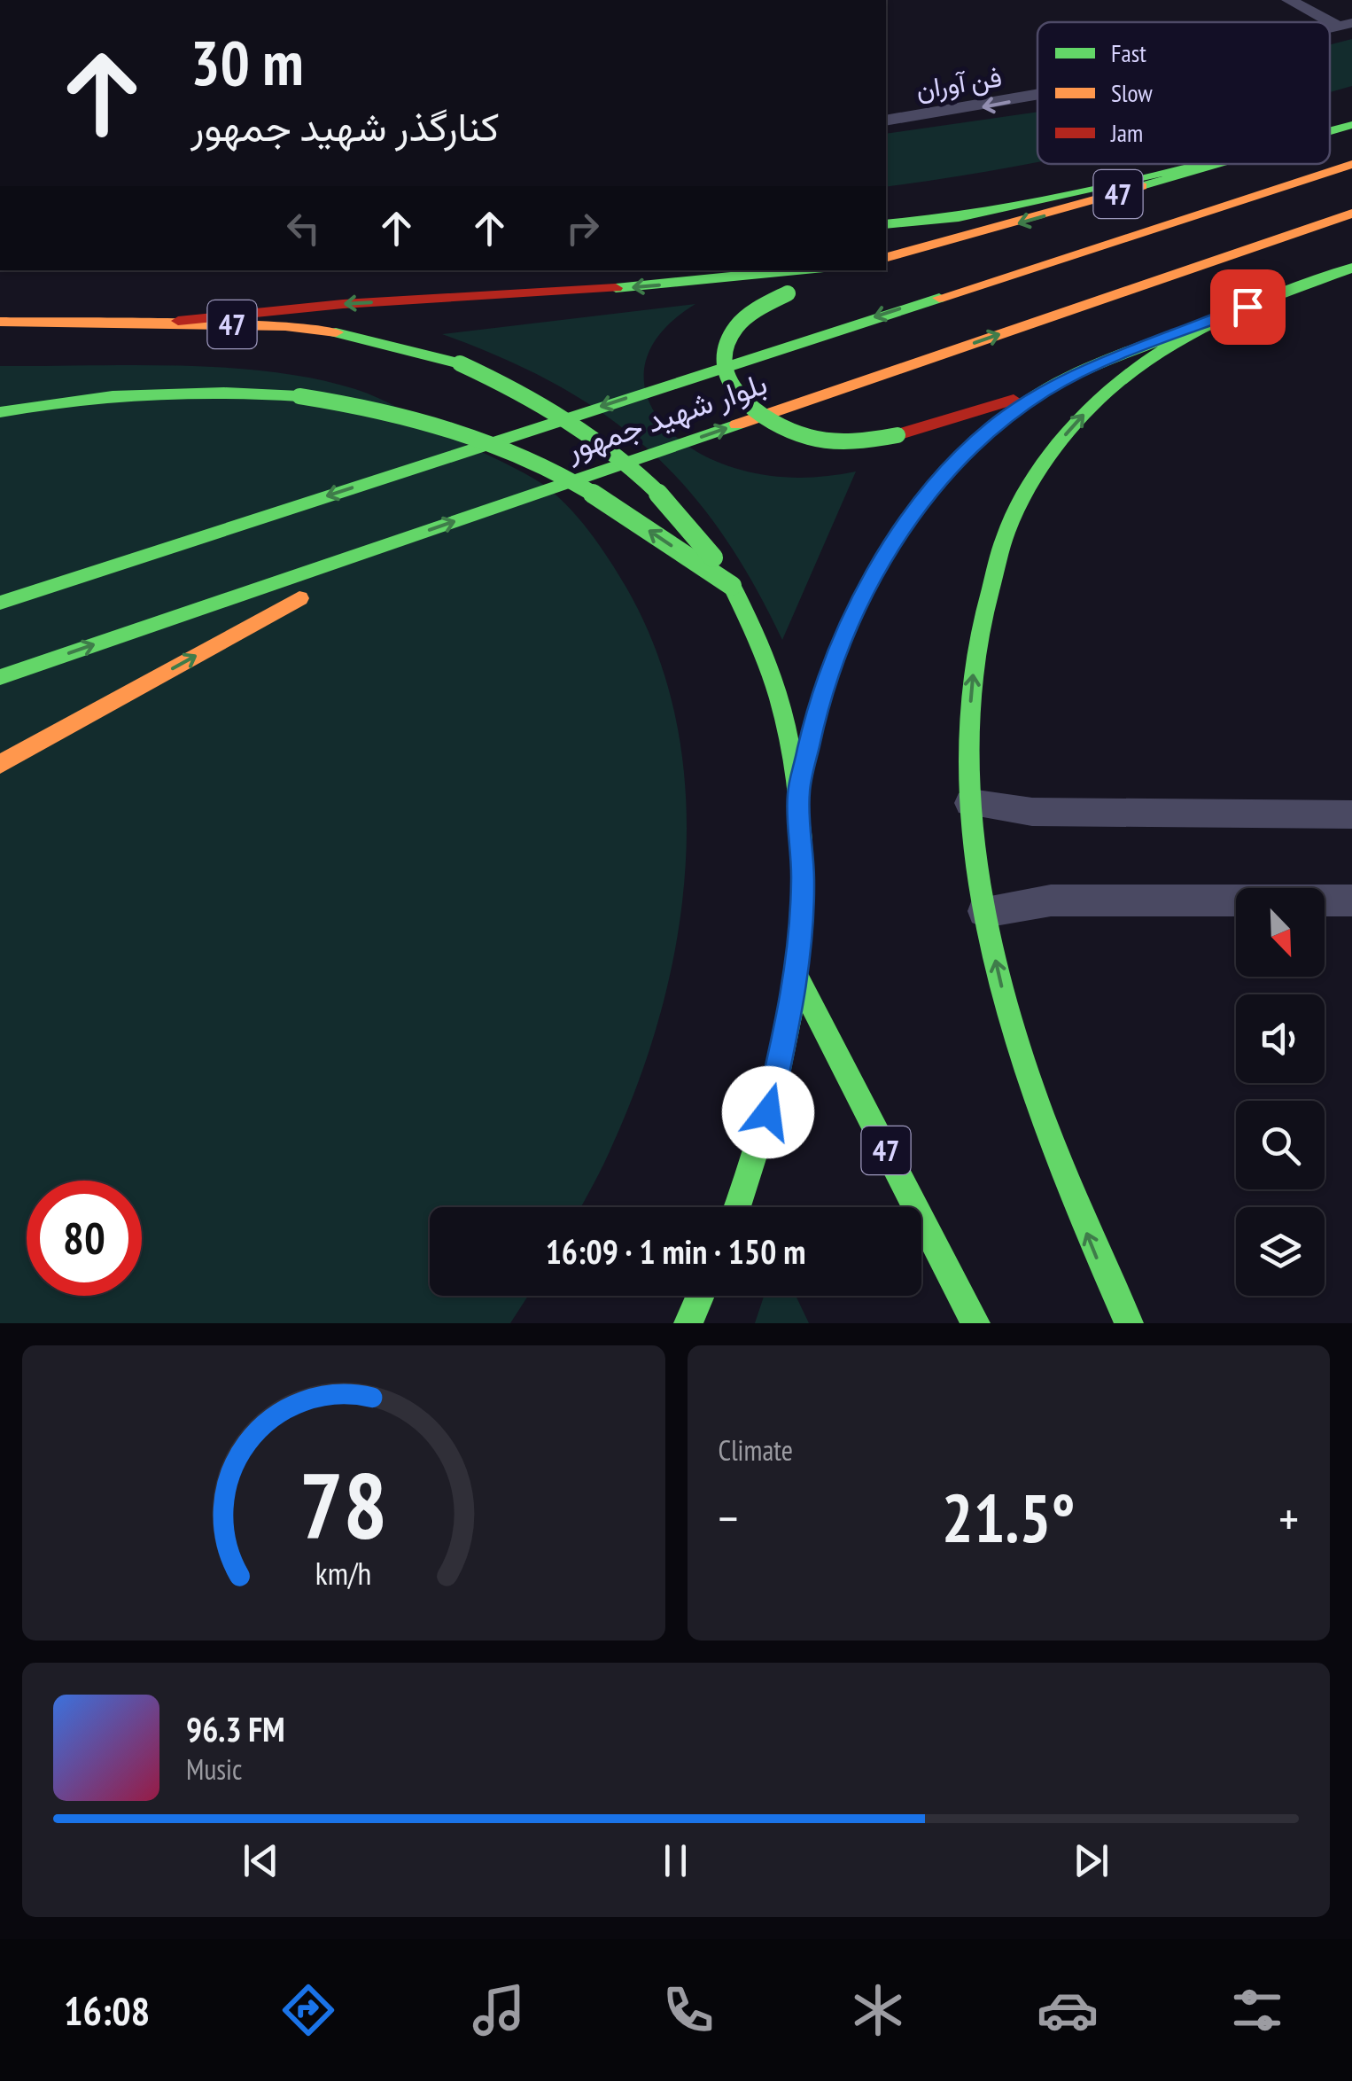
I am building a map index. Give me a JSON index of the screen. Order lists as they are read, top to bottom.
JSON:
{
  "streets": {
    "main road": ["47", "بلوار شهید جمهور"],
    "lane": ["فن آوران"]
  },
  "one_way": ["فن آوران"],
  "legend": ["Fast", "Slow", "Jam"],
  "north": "bottom right",
  "page": {
    "turn": ["30 m", "کنارگذر شهید جمهور"],
    "limit": "80",
    "trip": "16:09 · 1 min · 150 m",
    "tile": "Climate",
    "heat": ["−", "21.5°", "+"],
    "song": ["96.3 FM", "Music"],
    "tabs": "16:08",
    "gauge": ["78", "km/h"]
  }
}
